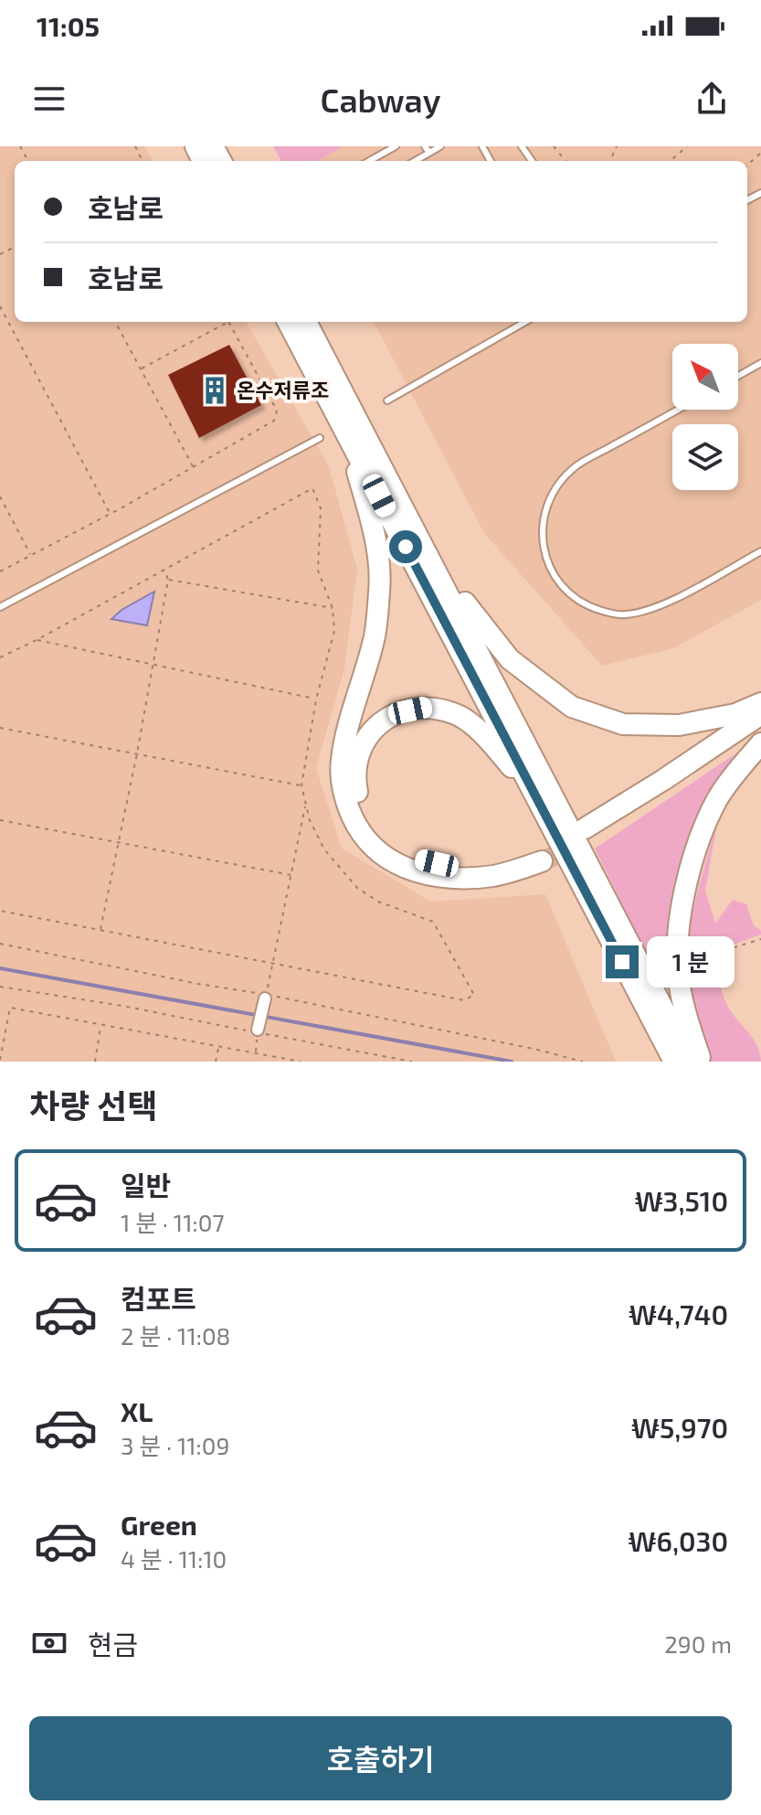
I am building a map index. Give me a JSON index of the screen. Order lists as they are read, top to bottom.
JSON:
{
  "places": {
    "building": ["온수저류조"]
  },
  "north": "top left",
  "page": {
    "status": "11:05",
    "header": "Cabway",
    "banner": ["호남로", "호남로"],
    "bubble": "1 분",
    "heading": "차량 선택",
    "list": [
      {
        "name": "일반",
        "note": "1 분 · 11:07",
        "value": "₩3,510"
      },
      {
        "name": "컴포트",
        "note": "2 분 · 11:08",
        "value": "₩4,740"
      },
      {
        "name": "XL",
        "note": "3 분 · 11:09",
        "value": "₩5,970"
      },
      {
        "name": "Green",
        "note": "4 분 · 11:10",
        "value": "₩6,030"
      }
    ],
    "pay": ["현금", "290 m"],
    "buttons": "호출하기"
  }
}
